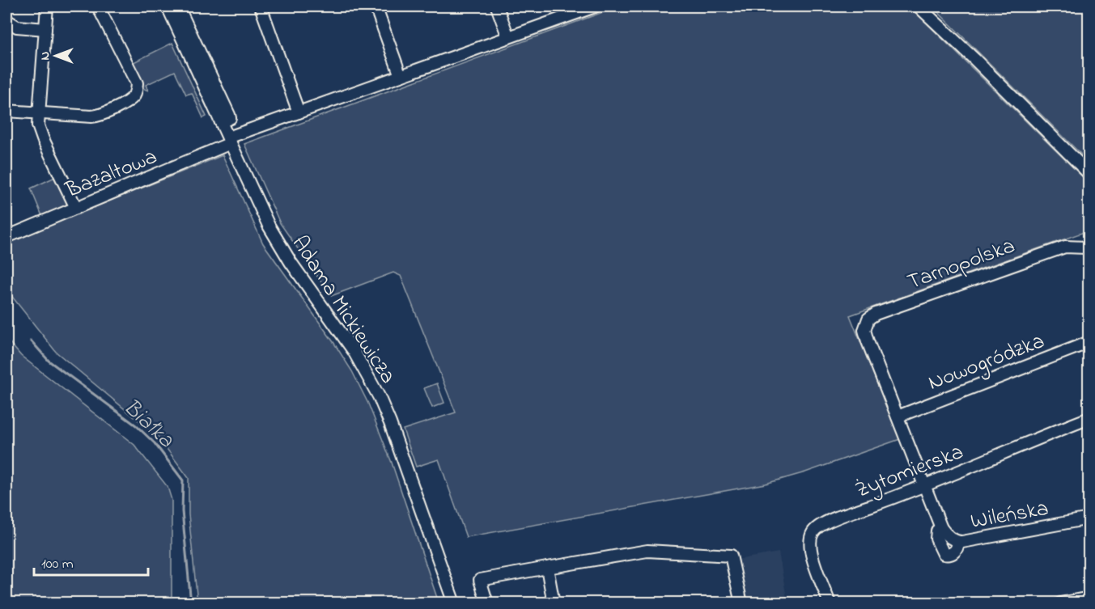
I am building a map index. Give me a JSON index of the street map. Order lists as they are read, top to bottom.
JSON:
{
  "streets": {
    "street": [
      "Bazaltowa",
      "Tarnopolska",
      "Adama Mickiewicza",
      "Nowogródzka",
      "Żytomierska",
      "Wileńska"
    ]
  },
  "crossings": [
    ["Bazaltowa", "Adama Mickiewicza"],
    ["Tarnopolska", "Nowogródzka"]
  ],
  "water": ["Białka"],
  "scale_bar": "100 m",
  "north": "left"
}
